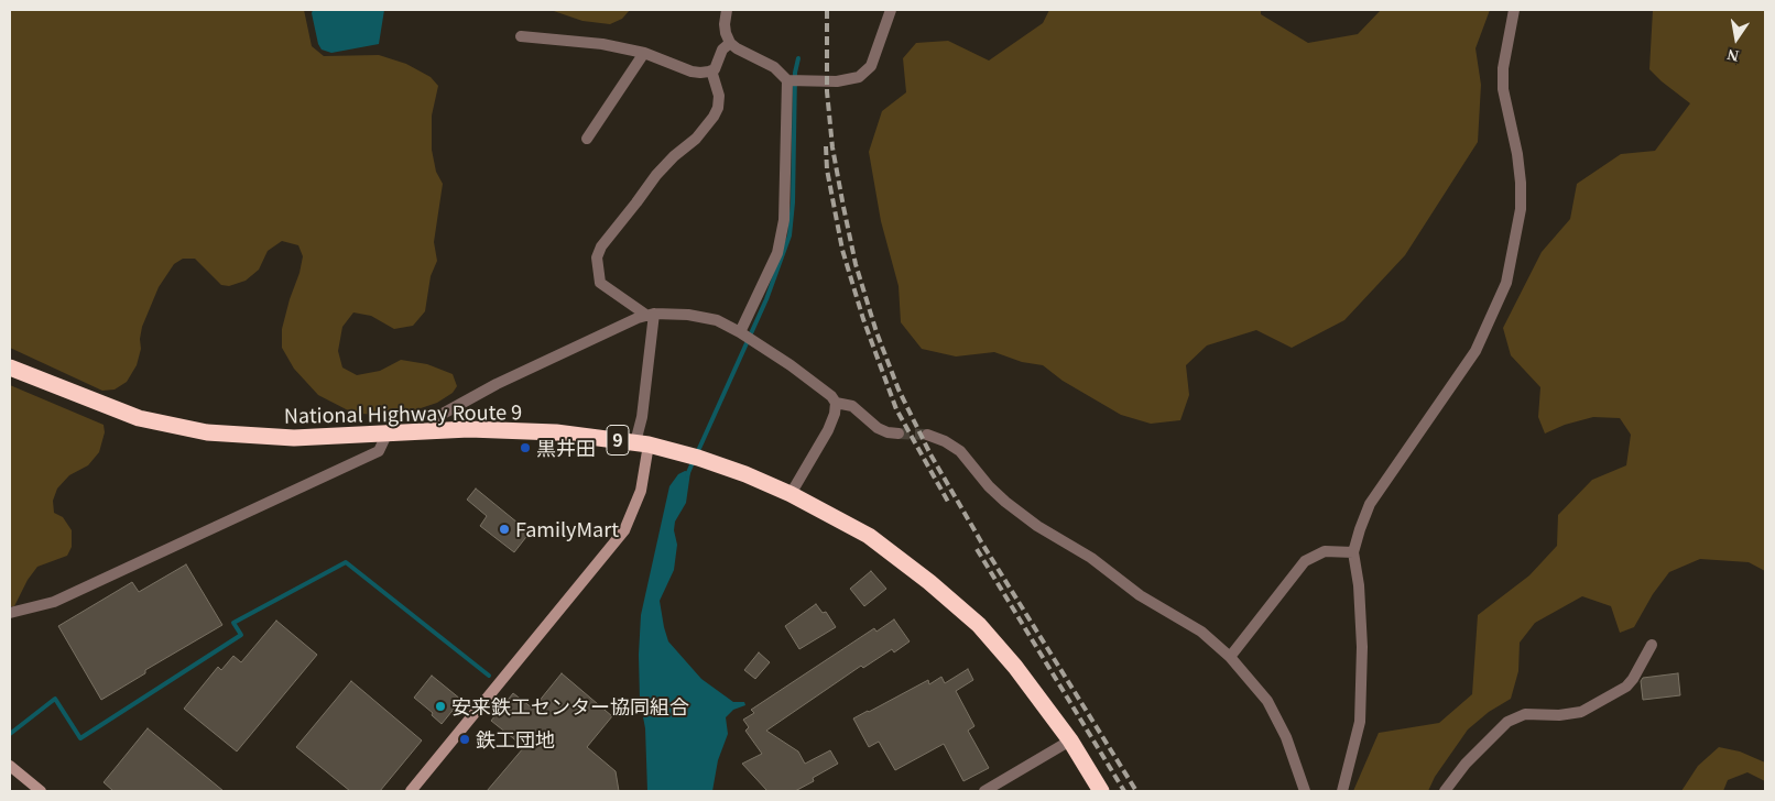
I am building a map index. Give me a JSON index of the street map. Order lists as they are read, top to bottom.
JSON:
{
  "streets": {
    "highway": ["National Highway Route 9", "9"]
  },
  "places": [
    "黒井田",
    "FamilyMart",
    "安来鉄工センター協同組合",
    "鉄工団地"
  ],
  "north": "bottom"
}
